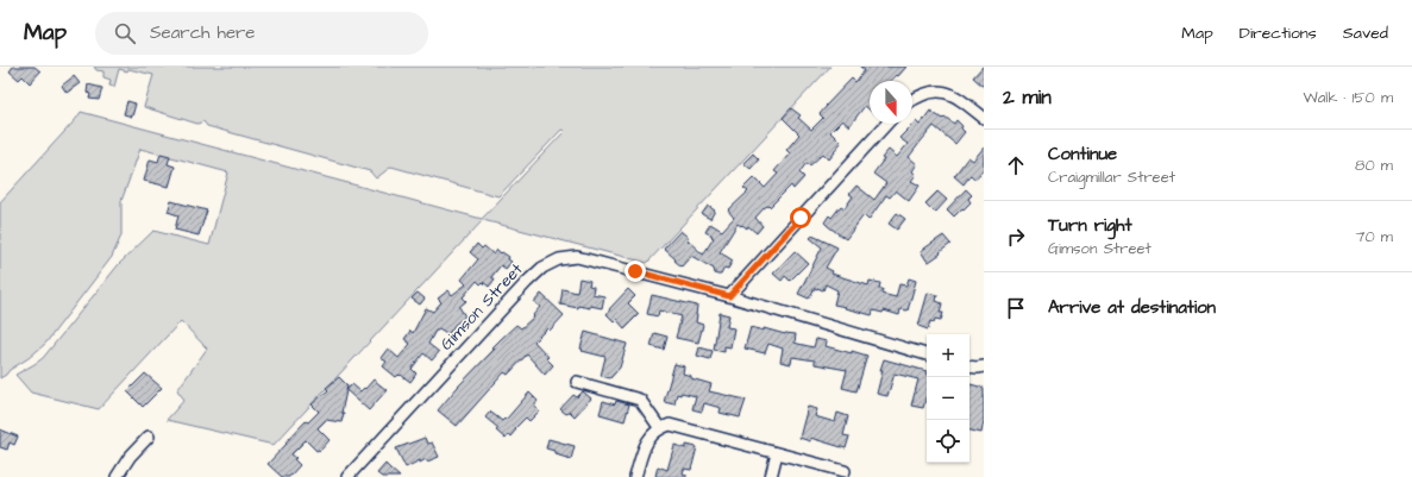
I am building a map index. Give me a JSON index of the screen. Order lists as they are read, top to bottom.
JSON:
{
  "streets": {
    "street": ["Gimson Street"]
  },
  "north": "bottom",
  "page": {
    "header": "Map",
    "search": "Search here",
    "nav": ["Map", "Directions", "Saved"],
    "heading": ["2 min", "Walk · 150 m"],
    "list": [
      ["Continue", "Craigmillar Street", "80 m"],
      ["Turn right", "Gimson Street", "70 m"],
      "Arrive at destination"
    ],
    "map_buttons": ["+", "−"]
  }
}
